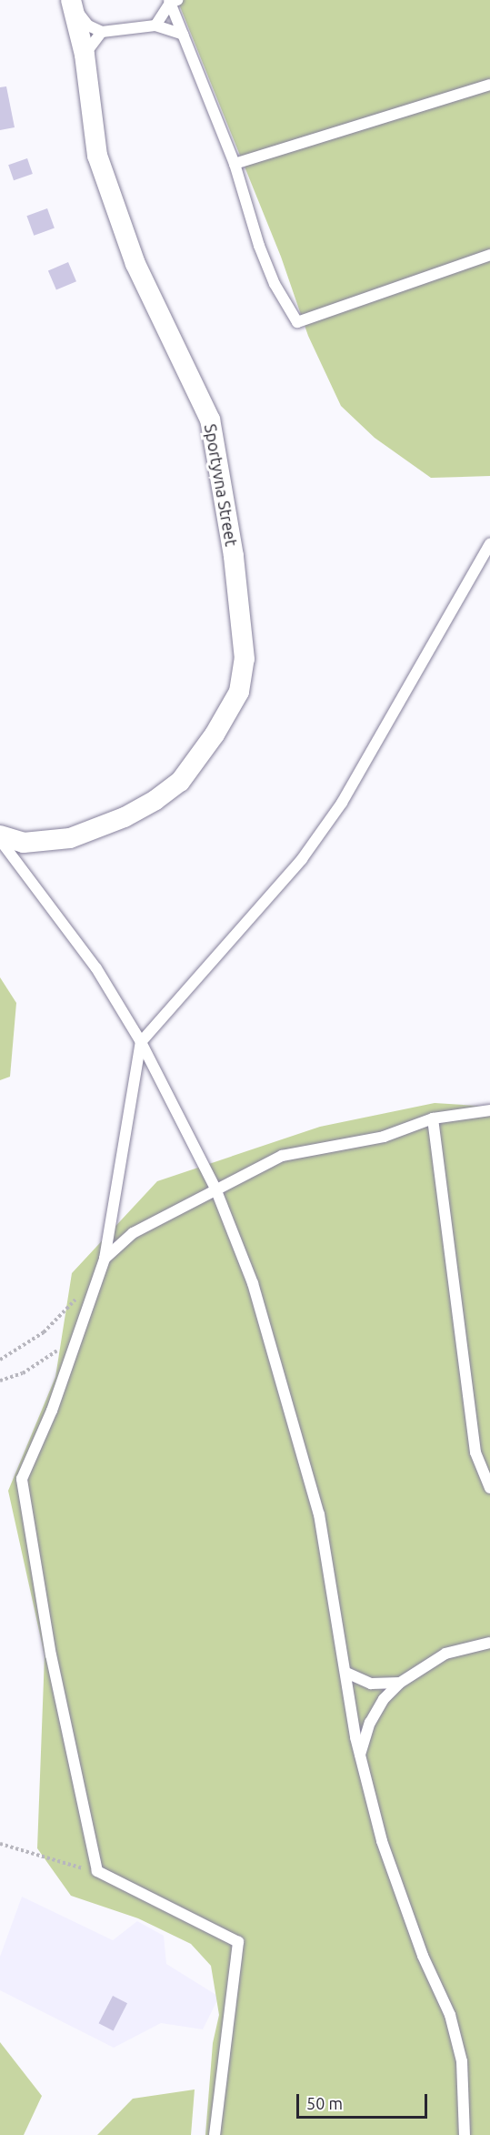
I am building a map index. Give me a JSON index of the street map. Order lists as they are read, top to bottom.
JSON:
{
  "streets": {
    "street": ["Sportyvna Street"]
  },
  "scale_bar": "50 m"
}
